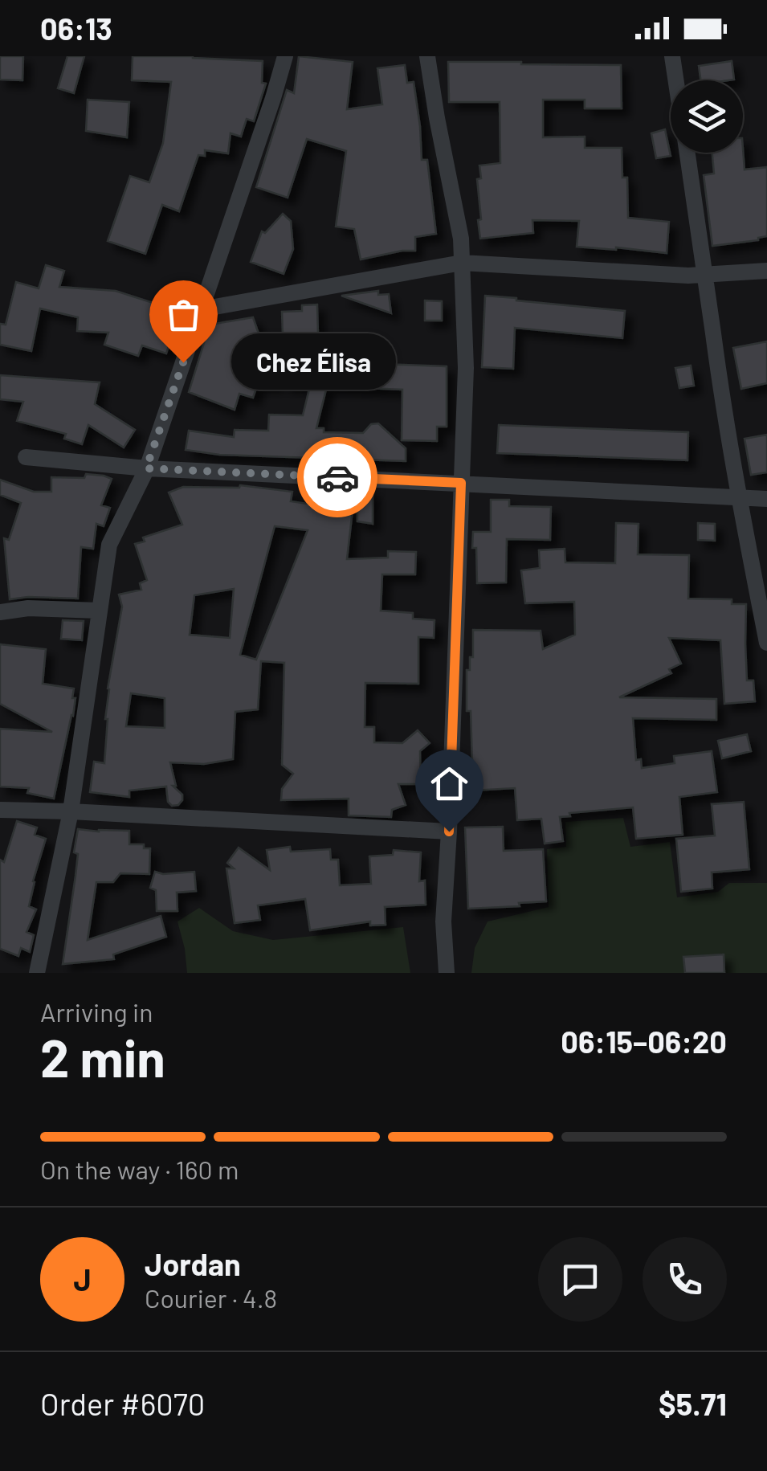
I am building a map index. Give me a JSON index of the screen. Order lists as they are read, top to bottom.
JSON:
{
  "places": ["Chez Élisa"],
  "page": {
    "status": "06:13",
    "bubble": "Chez Élisa",
    "heading": ["2 min", "Arriving in", "06:15–06:20"],
    "panel": [
      "Jordan",
      "Courier · 4.8",
      "Order #6070",
      "$5.71"
    ],
    "bar": "On the way · 160 m",
    "round": "J"
  }
}
